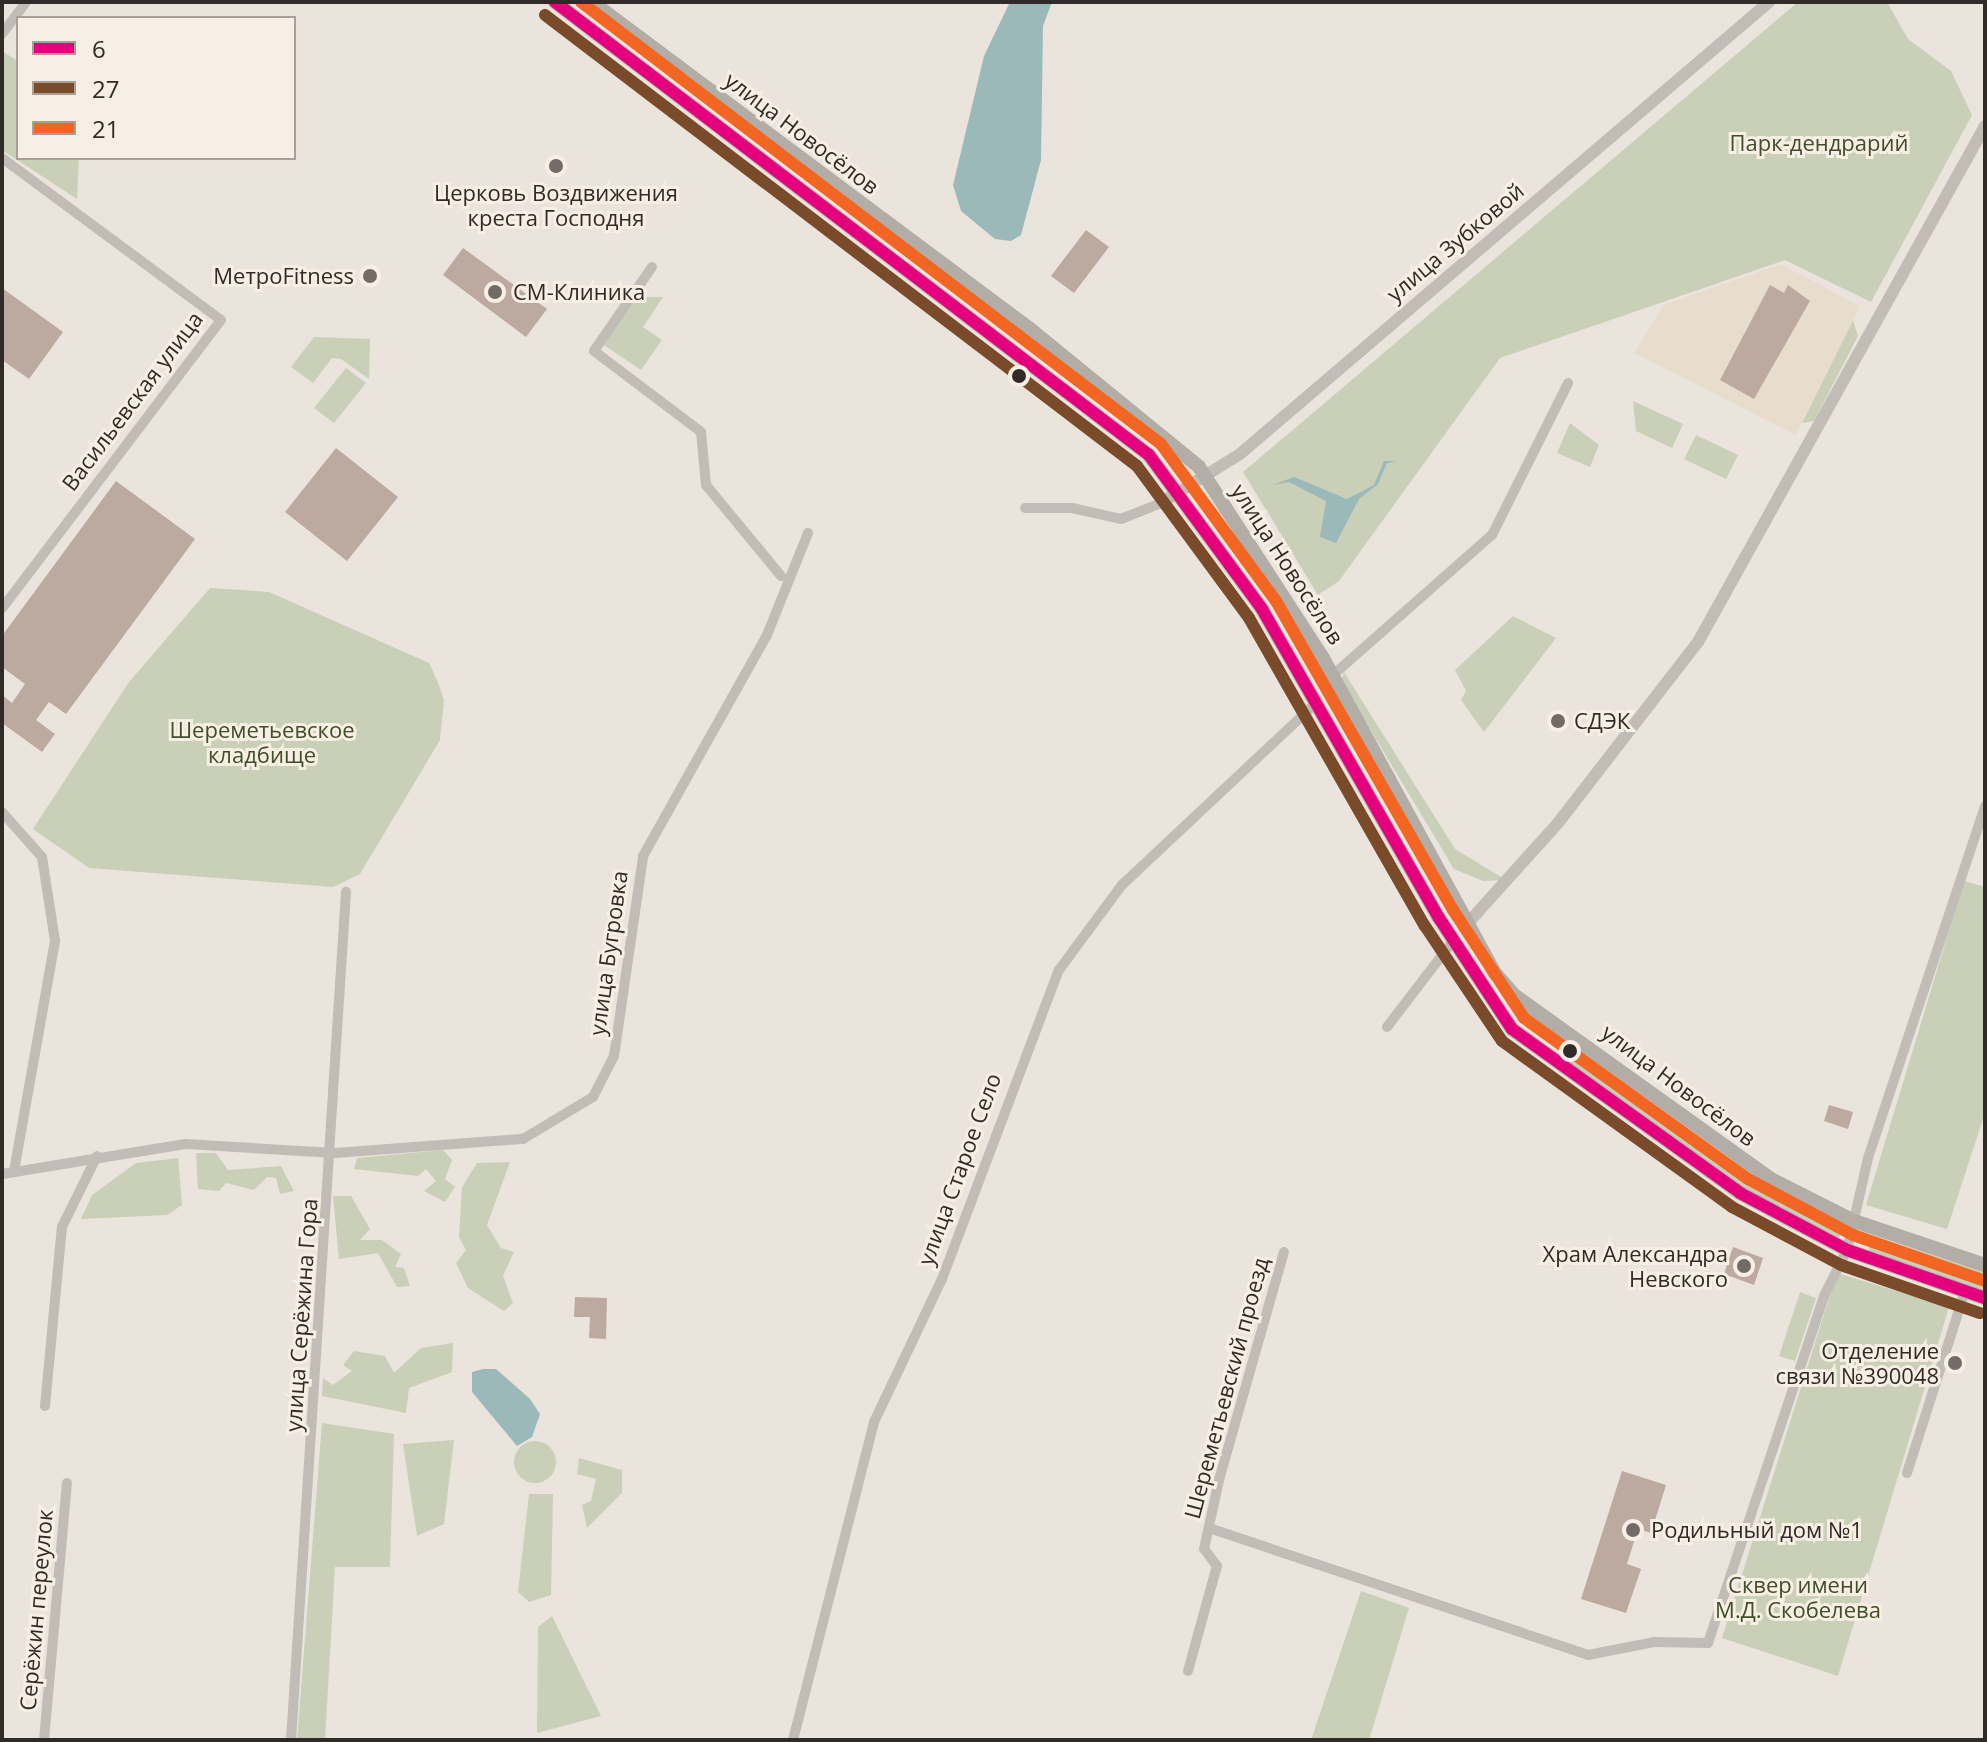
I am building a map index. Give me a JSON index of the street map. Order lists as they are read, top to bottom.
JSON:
{
  "streets": {
    "main road": ["улица Новосёлов"],
    "street": [
      "улица Зубковой",
      "Васильевская улица",
      "улица Бугровка",
      "улица Старое Село",
      "улица Серёжина Гора",
      "Шереметьевский проезд",
      "Серёжин переулок"
    ]
  },
  "crossings": [
    ["улица Новосёлов", "улица Зубковой"],
    ["улица Новосёлов", "улица Старое Село"],
    ["улица Бугровка", "улица Серёжина Гора"]
  ],
  "parks": ["Парк-дендрарий", "Шереметьевское кладбище", "Сквер имени М.Д. Скобелева"],
  "places": [
    "Церковь Воздвижения креста Господня",
    "МетроFitness",
    "СМ-Клиника",
    "СДЭК",
    "Храм Александра Невского",
    "Отделение связи №390048",
    "Родильный дом №1"
  ],
  "lines": ["transit line 6", "transit line 21", "transit line 27"],
  "legend": ["6", "27", "21"]
}
